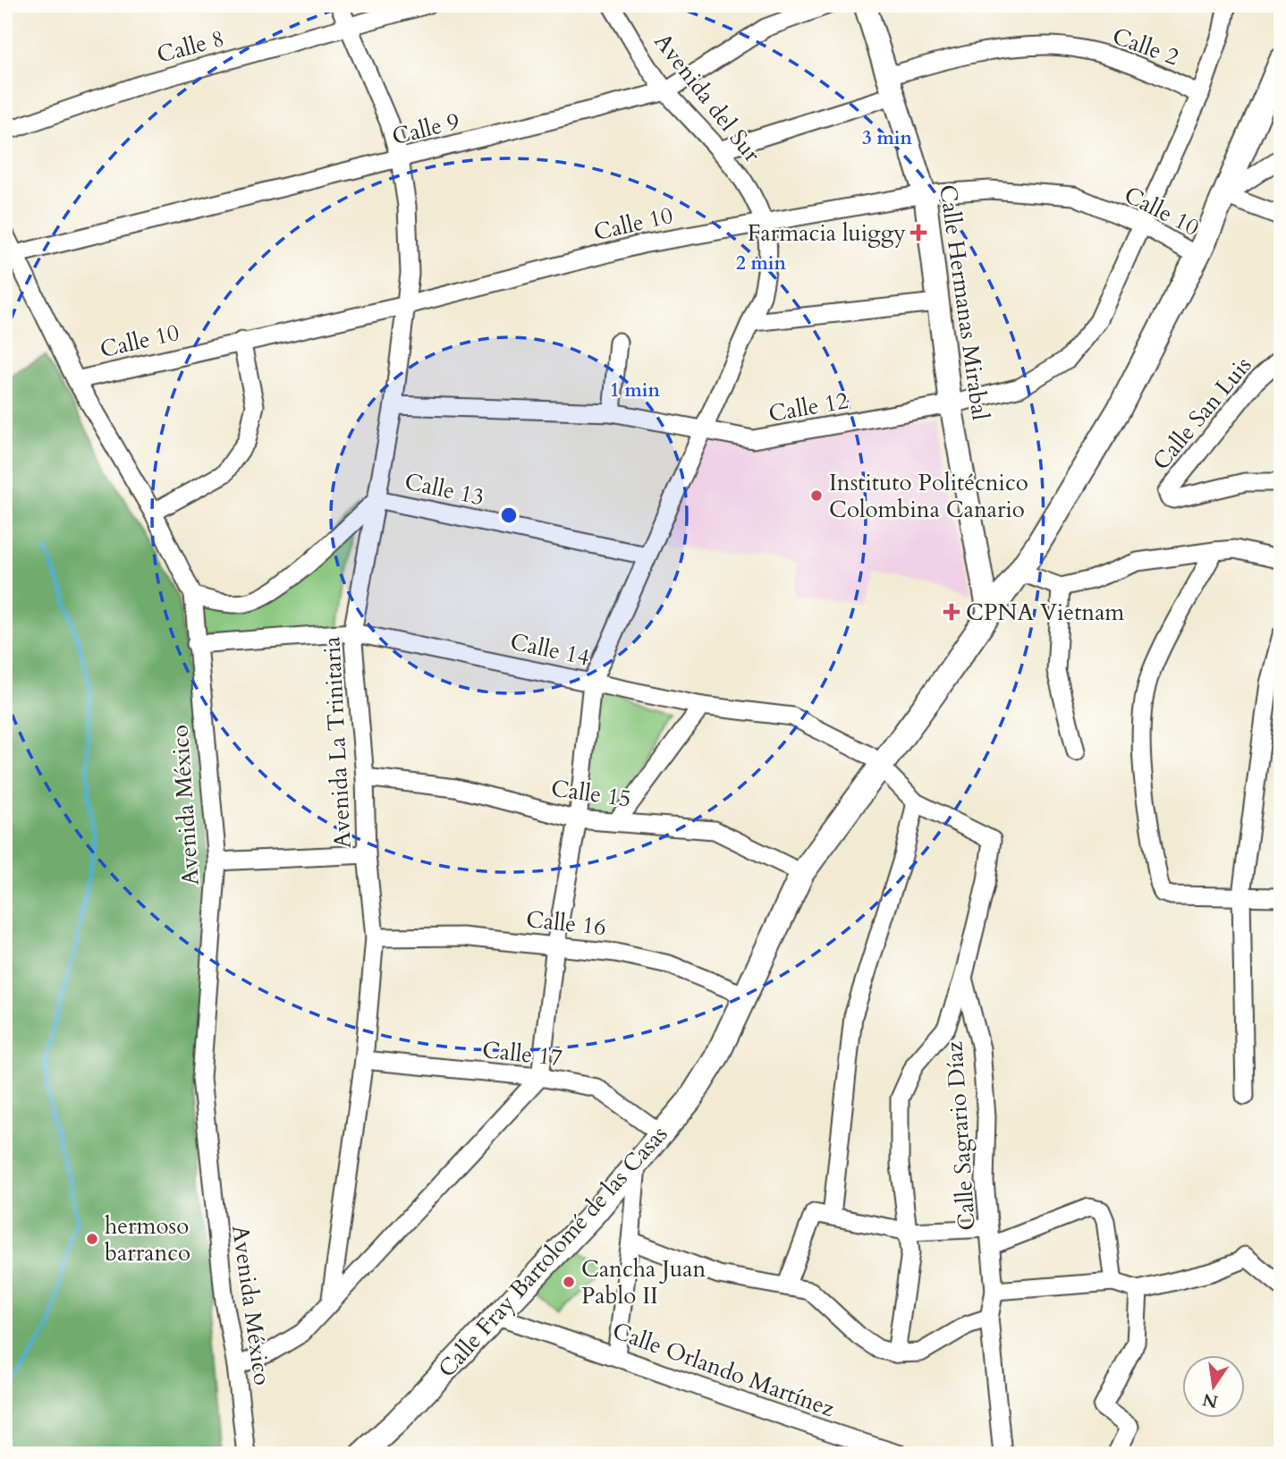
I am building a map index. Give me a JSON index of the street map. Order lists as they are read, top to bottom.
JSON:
{
  "streets": {
    "main road": ["Calle Fray Bartolomé de las Casas"],
    "street": [
      "Calle 8",
      "Calle 2",
      "Avenida del Sur",
      "Calle 9",
      "Calle 10",
      "Calle Hermanas Mirabal",
      "Calle 12",
      "Calle San Luis",
      "Calle 13",
      "Calle 14",
      "Avenida La Trinitaria",
      "Calle 15",
      "Avenida México",
      "Calle 16",
      "Calle 17",
      "Calle Sagrario Díaz",
      "Calle Orlando Martínez"
    ]
  },
  "crossings": [
    ["Calle 8", "Avenida La Trinitaria"],
    ["Calle 2", "Avenida del Sur"],
    ["Calle 2", "Calle Hermanas Mirabal"],
    ["Calle 2", "Calle 12"],
    ["Avenida del Sur", "Calle 9"],
    ["Avenida del Sur", "Calle 10"],
    ["Calle 9", "Avenida La Trinitaria"],
    ["Calle 9", "Avenida México"],
    ["Calle 10", "Calle Hermanas Mirabal"],
    ["Calle 10", "Calle 12"],
    ["Calle 10", "Avenida La Trinitaria"],
    ["Calle 10", "Avenida México"],
    ["Calle 10", "Calle Fray Bartolomé de las Casas"],
    ["Calle Hermanas Mirabal", "Calle 12"],
    ["Calle Hermanas Mirabal", "Calle Fray Bartolomé de las Casas"],
    ["Calle 12", "Avenida La Trinitaria"],
    ["Calle 13", "Avenida La Trinitaria"],
    ["Calle 13", "Avenida México"],
    ["Calle 14", "Avenida La Trinitaria"],
    ["Calle 14", "Avenida México"],
    ["Calle 14", "Calle Sagrario Díaz"],
    ["Calle 14", "Calle Fray Bartolomé de las Casas"],
    ["Avenida La Trinitaria", "Calle 15"],
    ["Avenida La Trinitaria", "Calle 16"],
    ["Avenida La Trinitaria", "Calle 17"],
    ["Calle 15", "Calle Fray Bartolomé de las Casas"],
    ["Calle 16", "Calle Fray Bartolomé de las Casas"],
    ["Calle 17", "Calle Fray Bartolomé de las Casas"],
    ["Calle Sagrario Díaz", "Calle Fray Bartolomé de las Casas"],
    ["Calle Fray Bartolomé de las Casas", "Calle Orlando Martínez"]
  ],
  "places": {
    "health": ["Farmacia luiggy", "CPNA Vietnam"],
    "other": ["Instituto Politécnico Colombina Canario", "hermoso barranco", "Cancha Juan Pablo II"]
  },
  "north": "bottom",
  "rings": ["3 min", "2 min", "1 min"]
}
